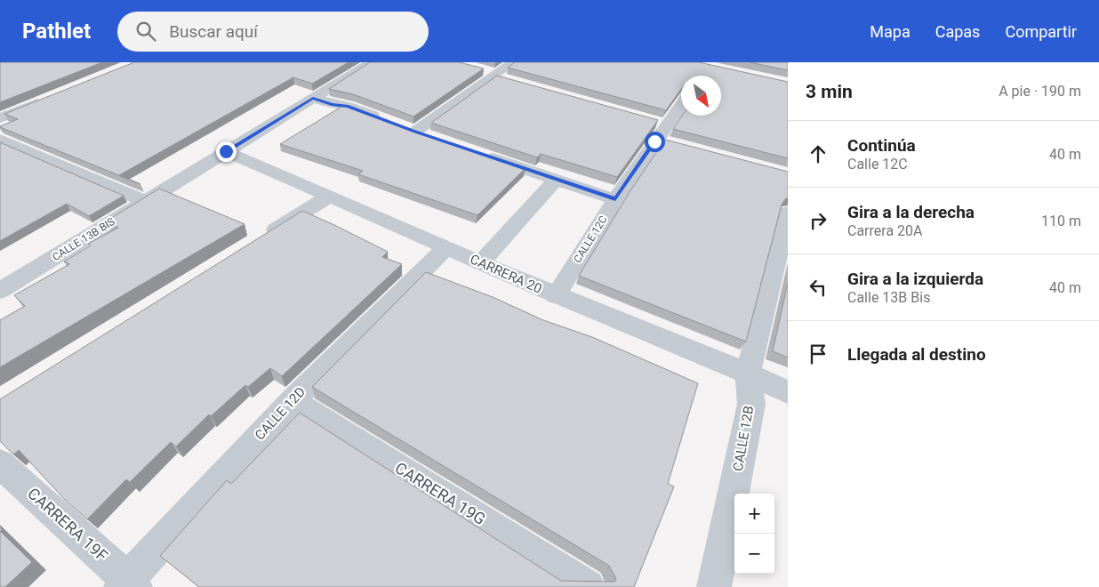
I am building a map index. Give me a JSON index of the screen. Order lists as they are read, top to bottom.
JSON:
{
  "streets": {
    "street": [
      "CALLE 13B BIS",
      "CALLE 12C",
      "CARRERA 20",
      "CALLE 12D",
      "CALLE 12B",
      "CARRERA 19G",
      "CARRERA 19F"
    ]
  },
  "crossings": [
    ["CALLE 13B BIS", "CARRERA 20"],
    ["CALLE 12C", "CARRERA 20"],
    ["CARRERA 20", "CALLE 12D"],
    ["CARRERA 20", "CALLE 12B"],
    ["CALLE 12D", "CARRERA 19G"],
    ["CALLE 12D", "CARRERA 19F"]
  ],
  "north": "bottom right",
  "page": {
    "header": "Pathlet",
    "search": "Buscar aquí",
    "nav": ["Mapa", "Capas", "Compartir"],
    "heading": ["3 min", "A pie · 190 m"],
    "list": [
      ["Continúa", "Calle 12C", "40 m"],
      ["Gira a la derecha", "Carrera 20A", "110 m"],
      ["Gira a la izquierda", "Calle 13B Bis", "40 m"],
      "Llegada al destino"
    ],
    "map_buttons": ["+", "−"]
  }
}
